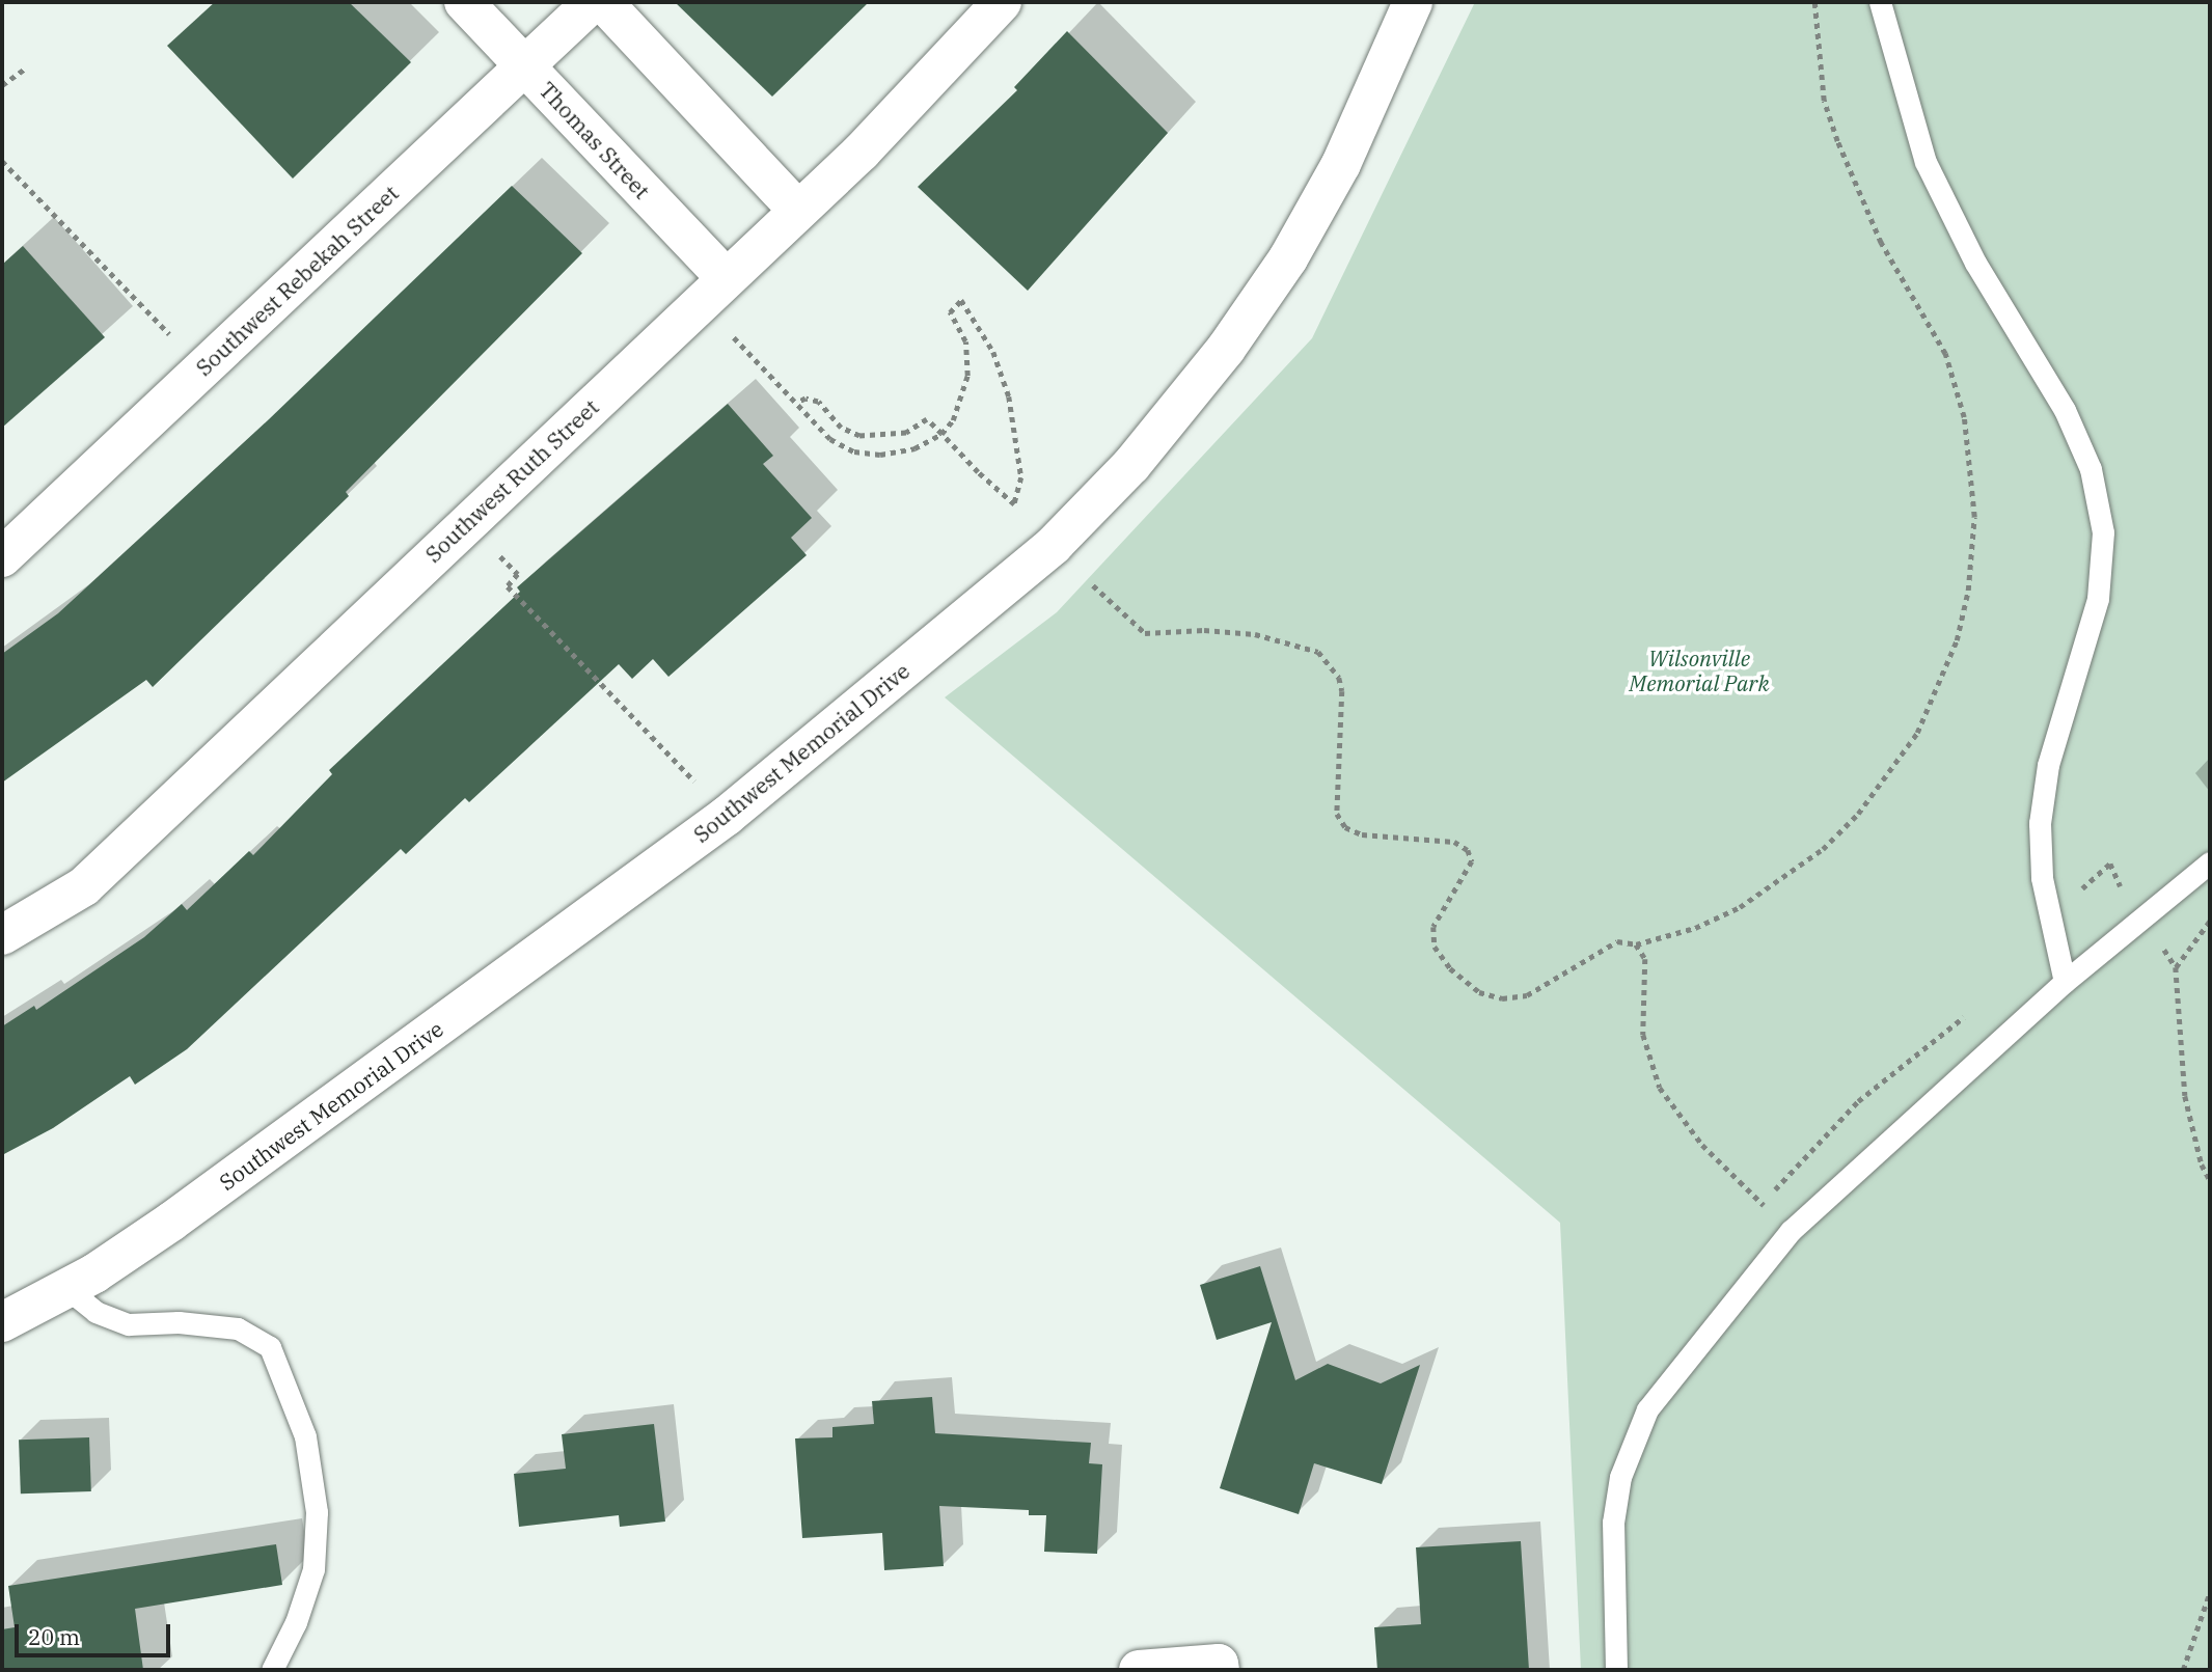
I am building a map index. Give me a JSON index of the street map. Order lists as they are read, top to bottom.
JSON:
{
  "streets": {
    "street": [
      "Thomas Street",
      "Southwest Rebekah Street",
      "Southwest Ruth Street",
      "Southwest Memorial Drive"
    ]
  },
  "crossings": [
    ["Thomas Street", "Southwest Rebekah Street"],
    ["Thomas Street", "Southwest Ruth Street"]
  ],
  "parks": ["Wilsonville Memorial Park"],
  "scale_bar": "20 m"
}
